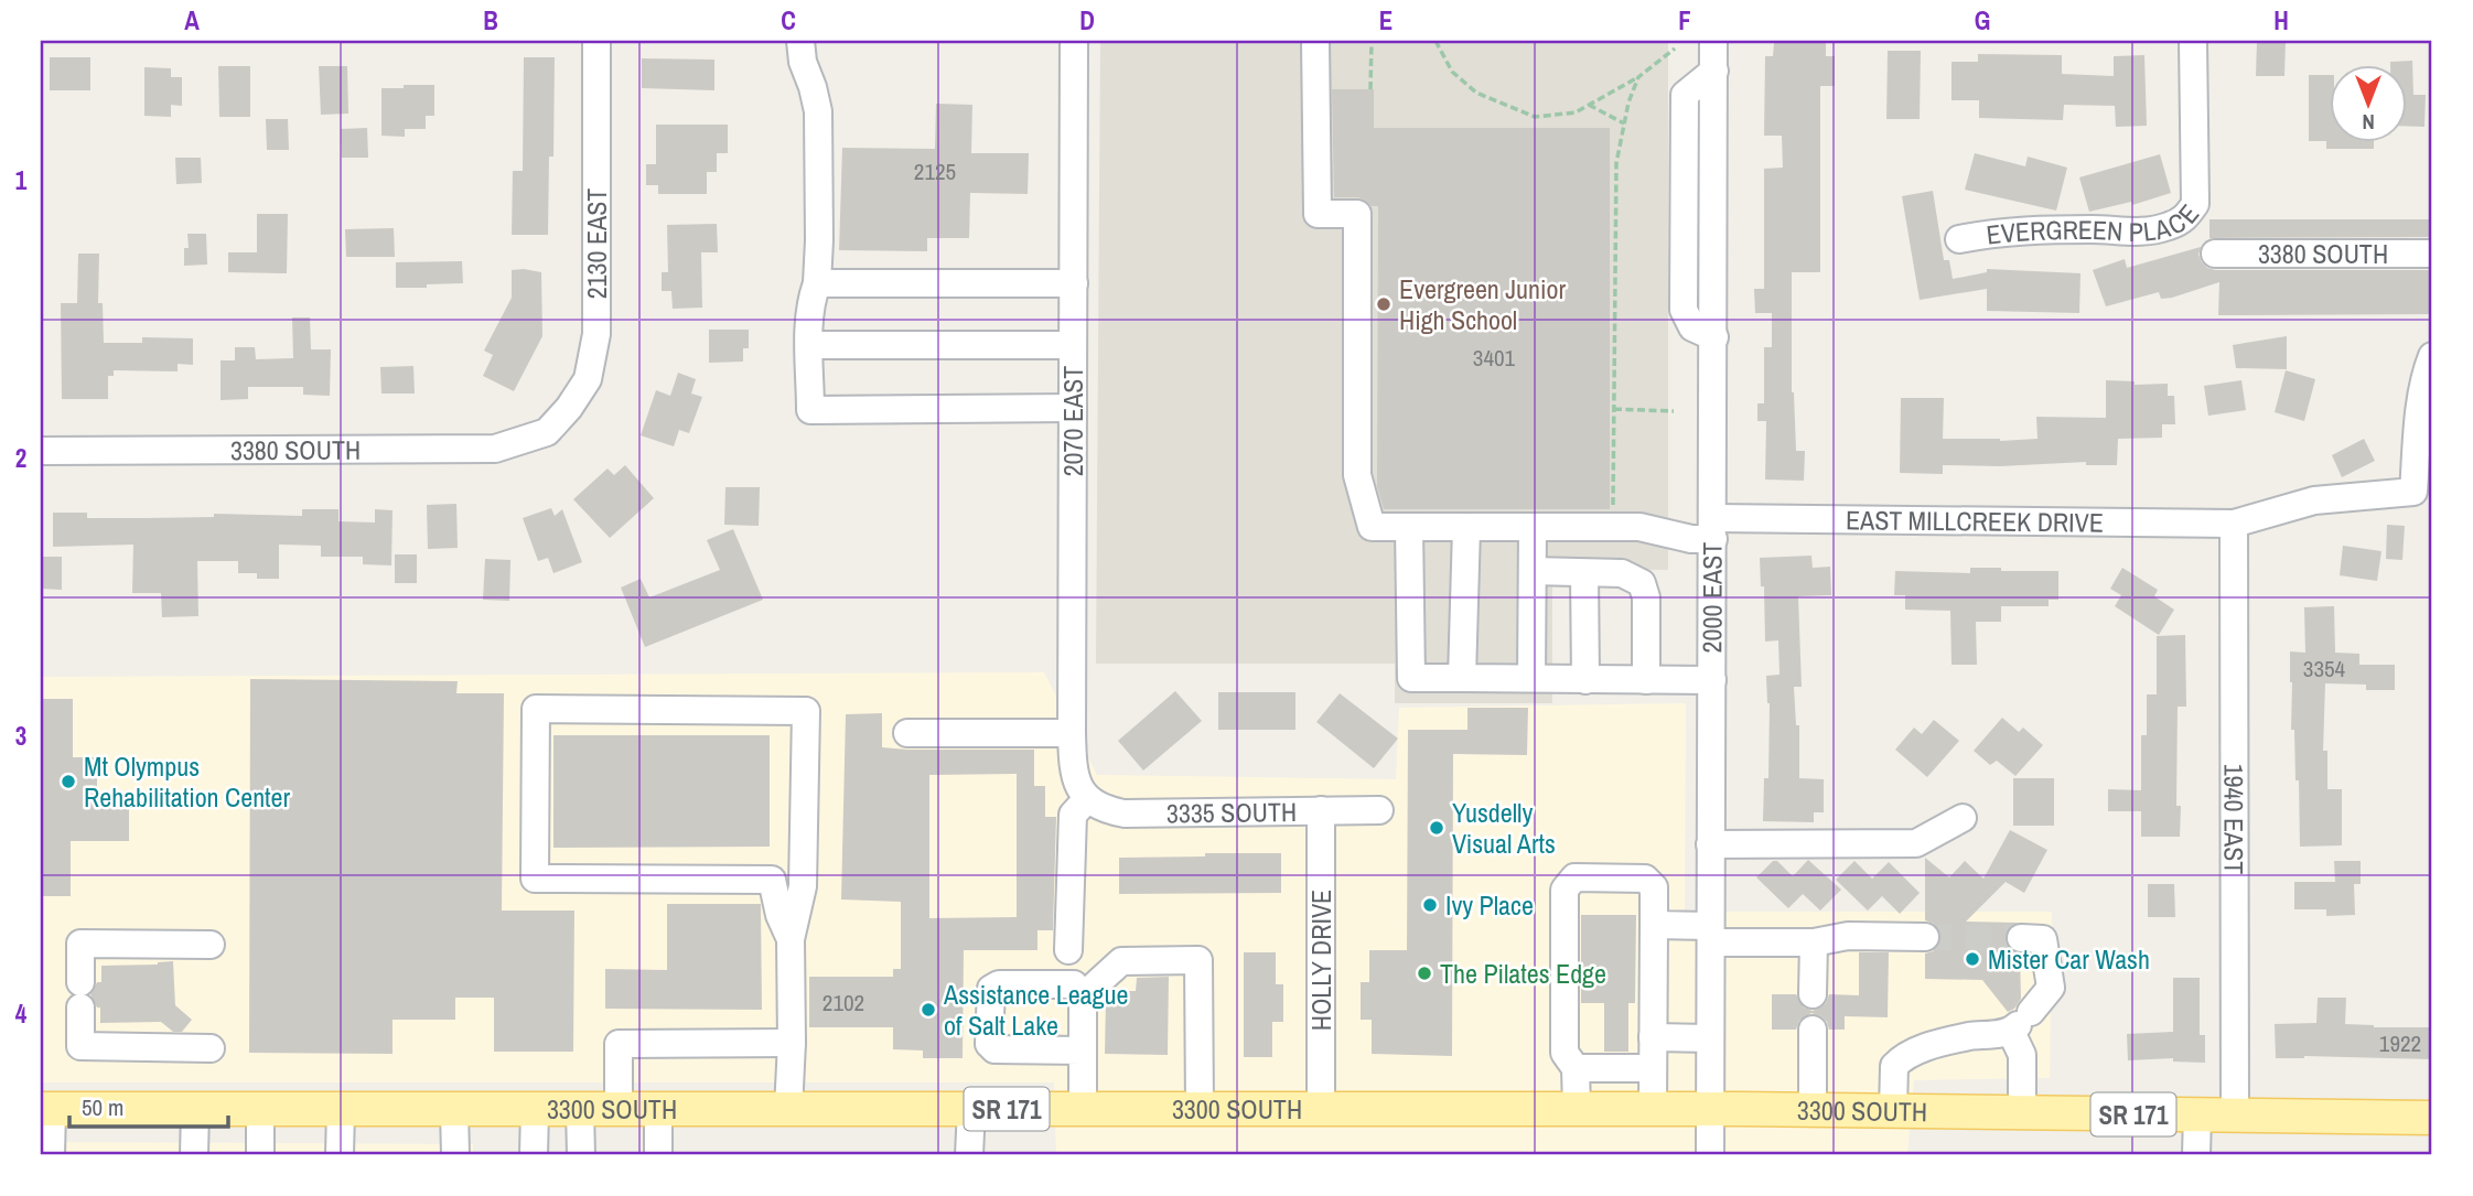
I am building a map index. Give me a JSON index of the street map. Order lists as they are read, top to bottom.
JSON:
{
  "streets": {
    "main road": ["SR 171", "3300 SOUTH"],
    "street": [
      "EVERGREEN PLACE",
      "2130 EAST",
      "3380 SOUTH",
      "2070 EAST",
      "EAST MILLCREEK DRIVE",
      "2000 EAST",
      "3335 SOUTH",
      "1940 EAST",
      "HOLLY DRIVE"
    ]
  },
  "crossings": [
    ["2130 EAST", "3380 SOUTH"],
    ["2070 EAST", "3335 SOUTH"],
    ["EAST MILLCREEK DRIVE", "2000 EAST"],
    ["EAST MILLCREEK DRIVE", "1940 EAST"],
    ["2000 EAST", "3300 SOUTH"],
    ["3335 SOUTH", "HOLLY DRIVE"],
    ["1940 EAST", "3300 SOUTH"],
    ["HOLLY DRIVE", "3300 SOUTH"]
  ],
  "places": [
    "Evergreen Junior High School",
    "Mt Olympus Rehabilitation Center",
    "Yusdelly Visual Arts",
    "Ivy Place",
    "Mister Car Wash",
    "The Pilates Edge",
    "Assistance League of Salt Lake"
  ],
  "house_numbers": [
    "2125",
    "3401",
    "3354",
    "2102",
    "1922"
  ],
  "scale_bar": "50 m",
  "north": "bottom",
  "grid": {
    "columns": [
      "A",
      "B",
      "C",
      "D",
      "E",
      "F",
      "G",
      "H"
    ],
    "rows": [
      "1",
      "2",
      "3",
      "4"
    ]
  }
}
